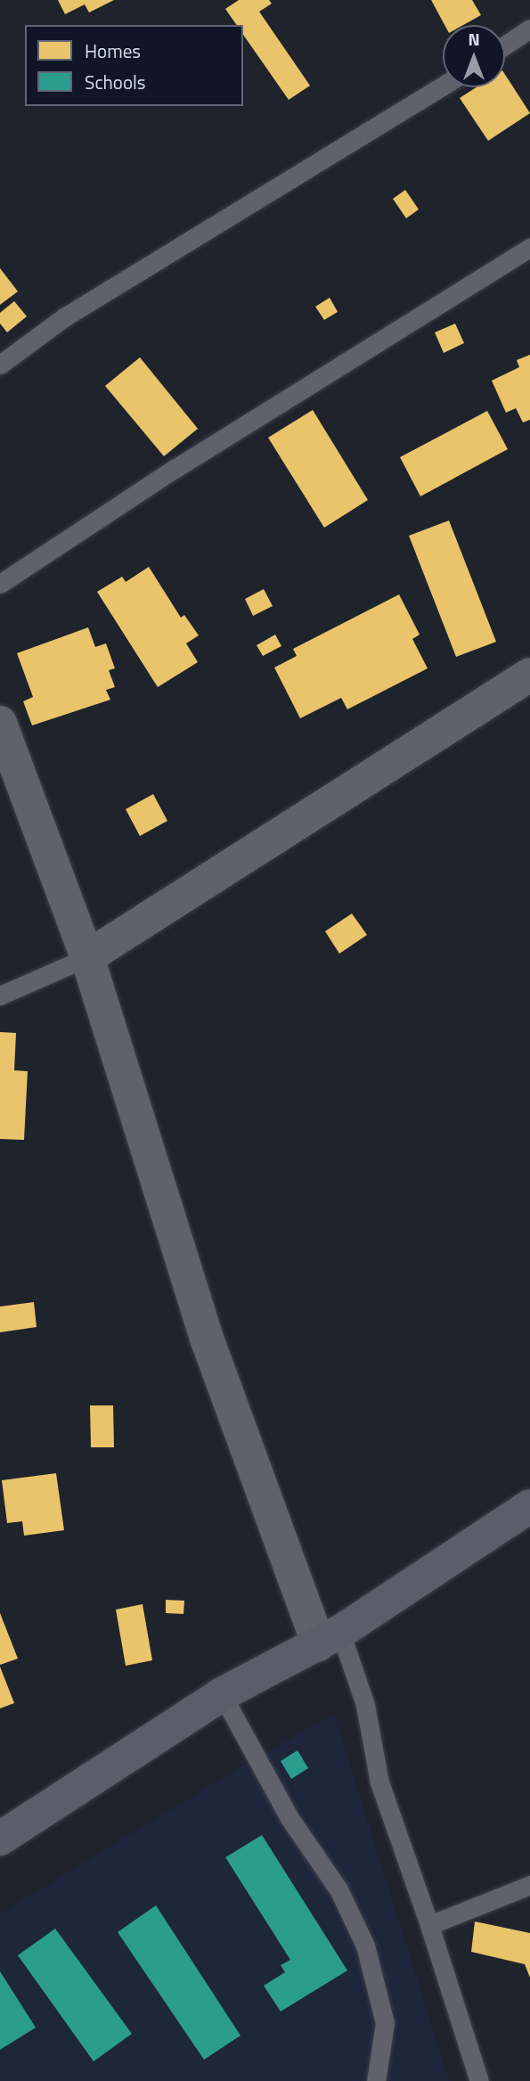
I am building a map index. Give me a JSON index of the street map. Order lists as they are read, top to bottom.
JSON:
{
  "legend": ["Homes", "Schools"],
  "north": "top"
}
